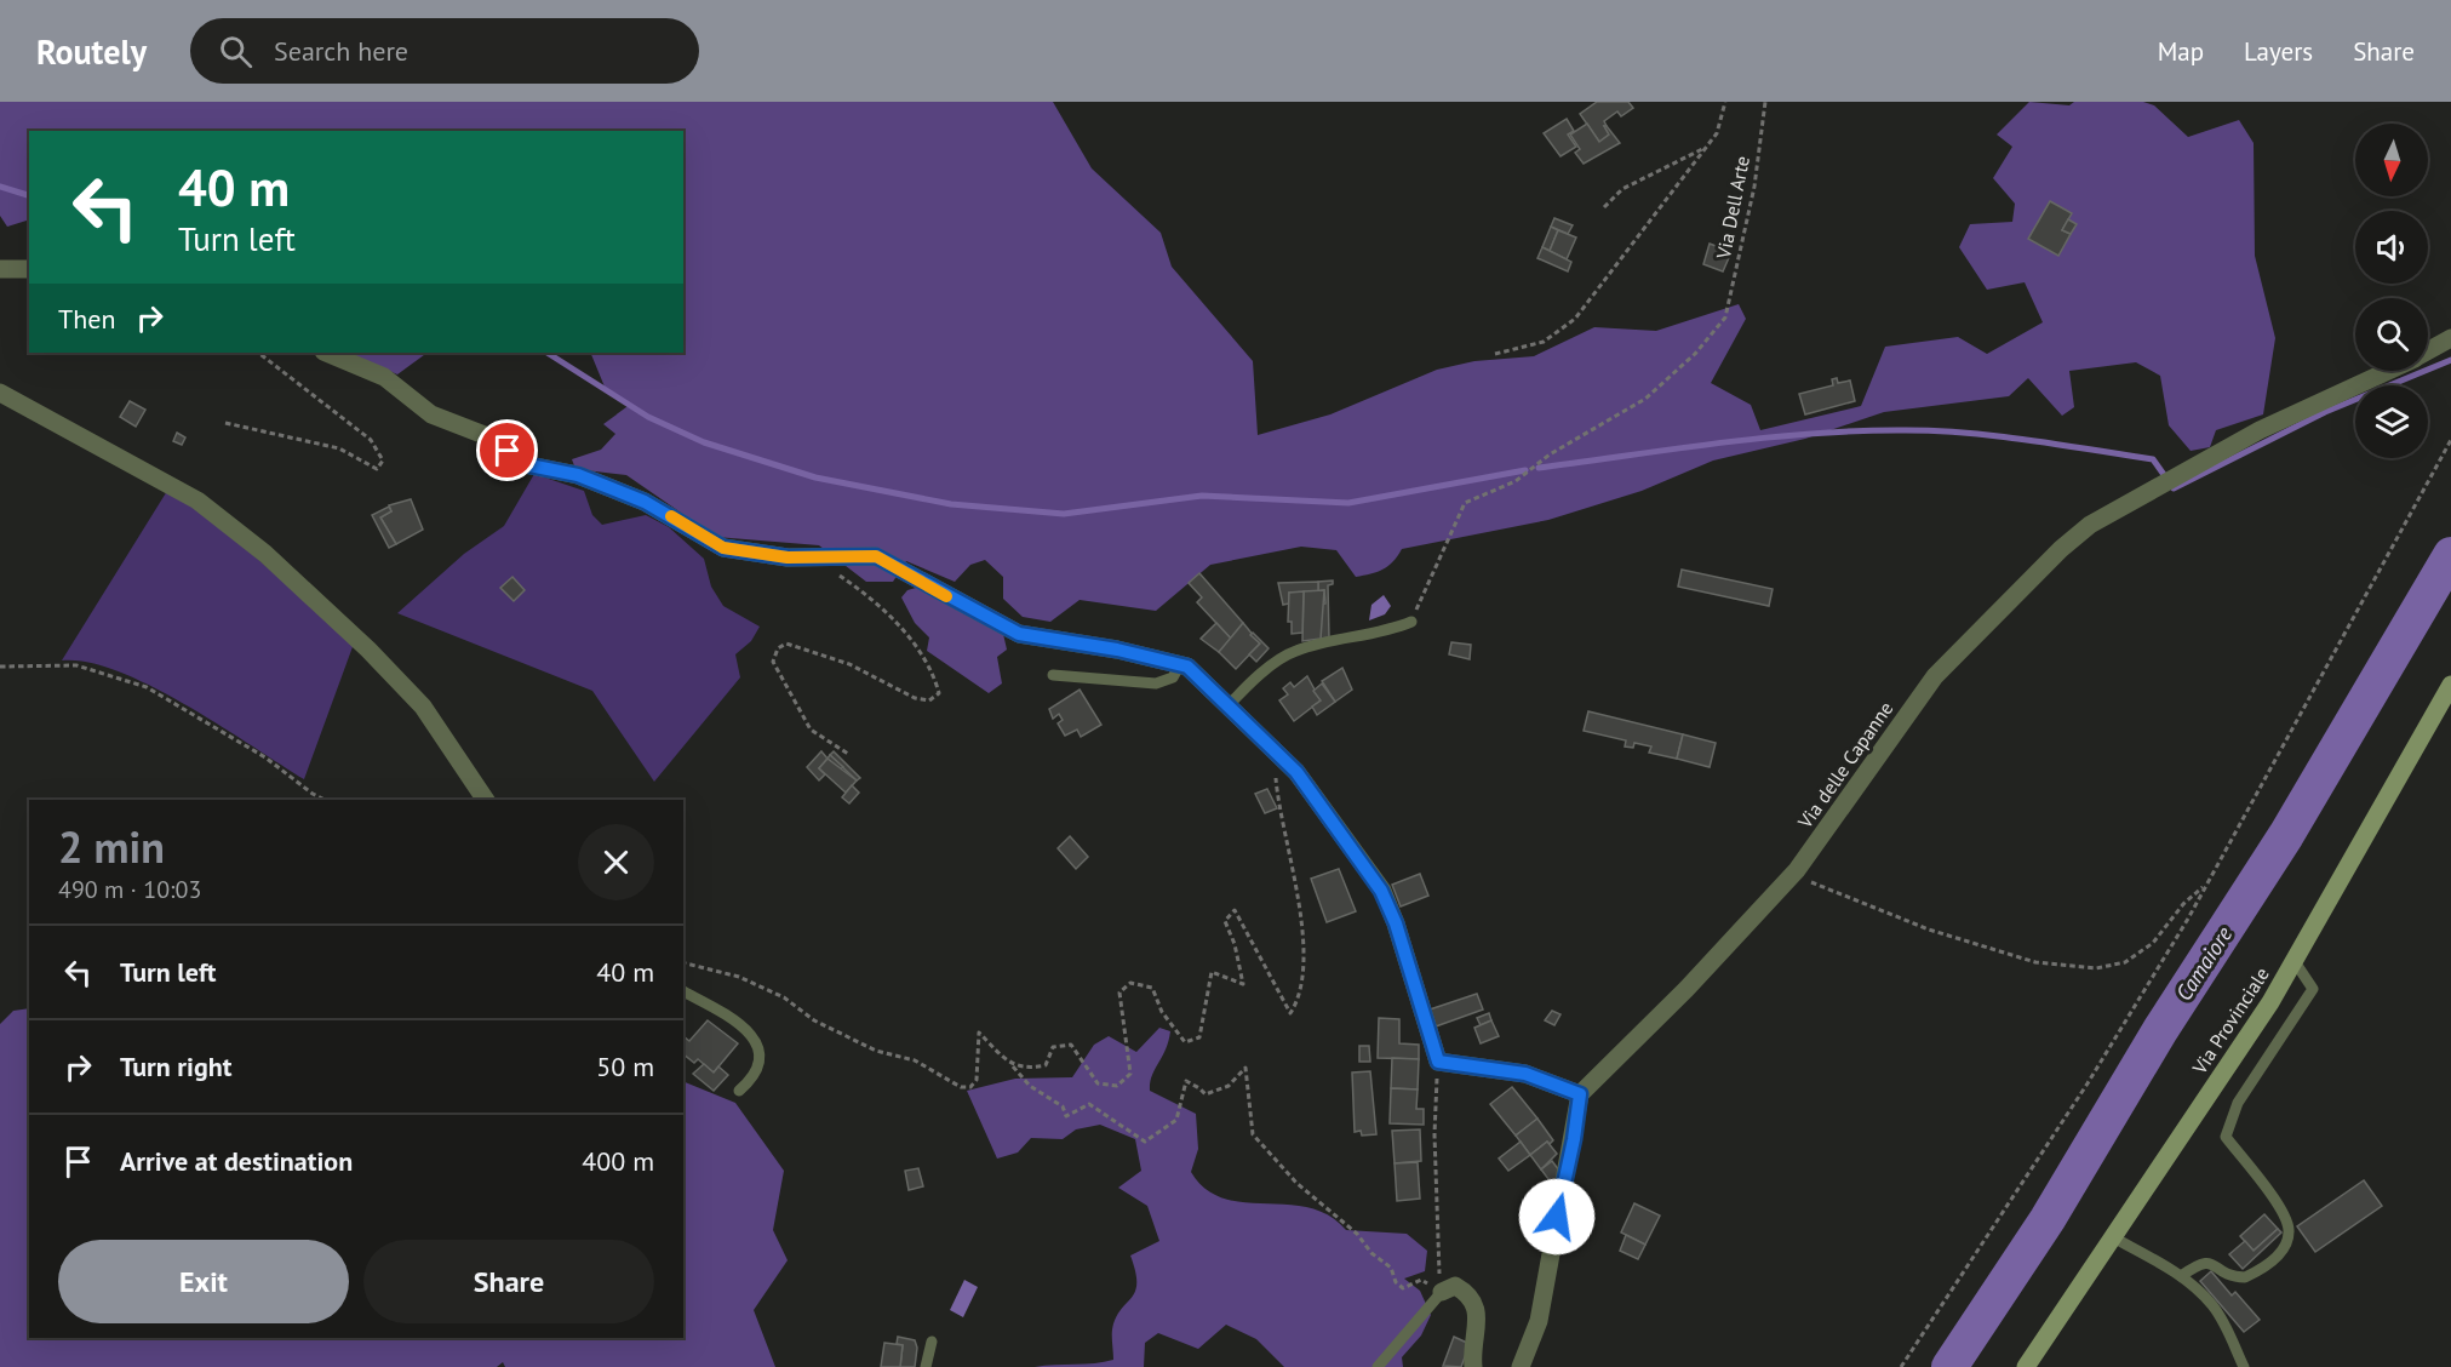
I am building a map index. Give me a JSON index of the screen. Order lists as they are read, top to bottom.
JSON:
{
  "streets": {
    "main road": ["Via Provinciale"],
    "street": ["Via delle Capanne"],
    "path": ["Via Dell Arte"]
  },
  "water": ["Camaiore"],
  "north": "bottom",
  "page": {
    "header": "Routely",
    "search": "Search here",
    "nav": ["Map", "Layers", "Share"],
    "turn": ["40 m", "Turn left"],
    "then": "Then",
    "heading": ["2 min", "490 m · 10:03"],
    "list": [
      {
        "name": "Turn left",
        "value": "40 m"
      },
      {
        "name": "Turn right",
        "value": "50 m"
      },
      {
        "name": "Arrive at destination",
        "value": "400 m"
      }
    ],
    "buttons": ["Exit", "Share"]
  }
}
